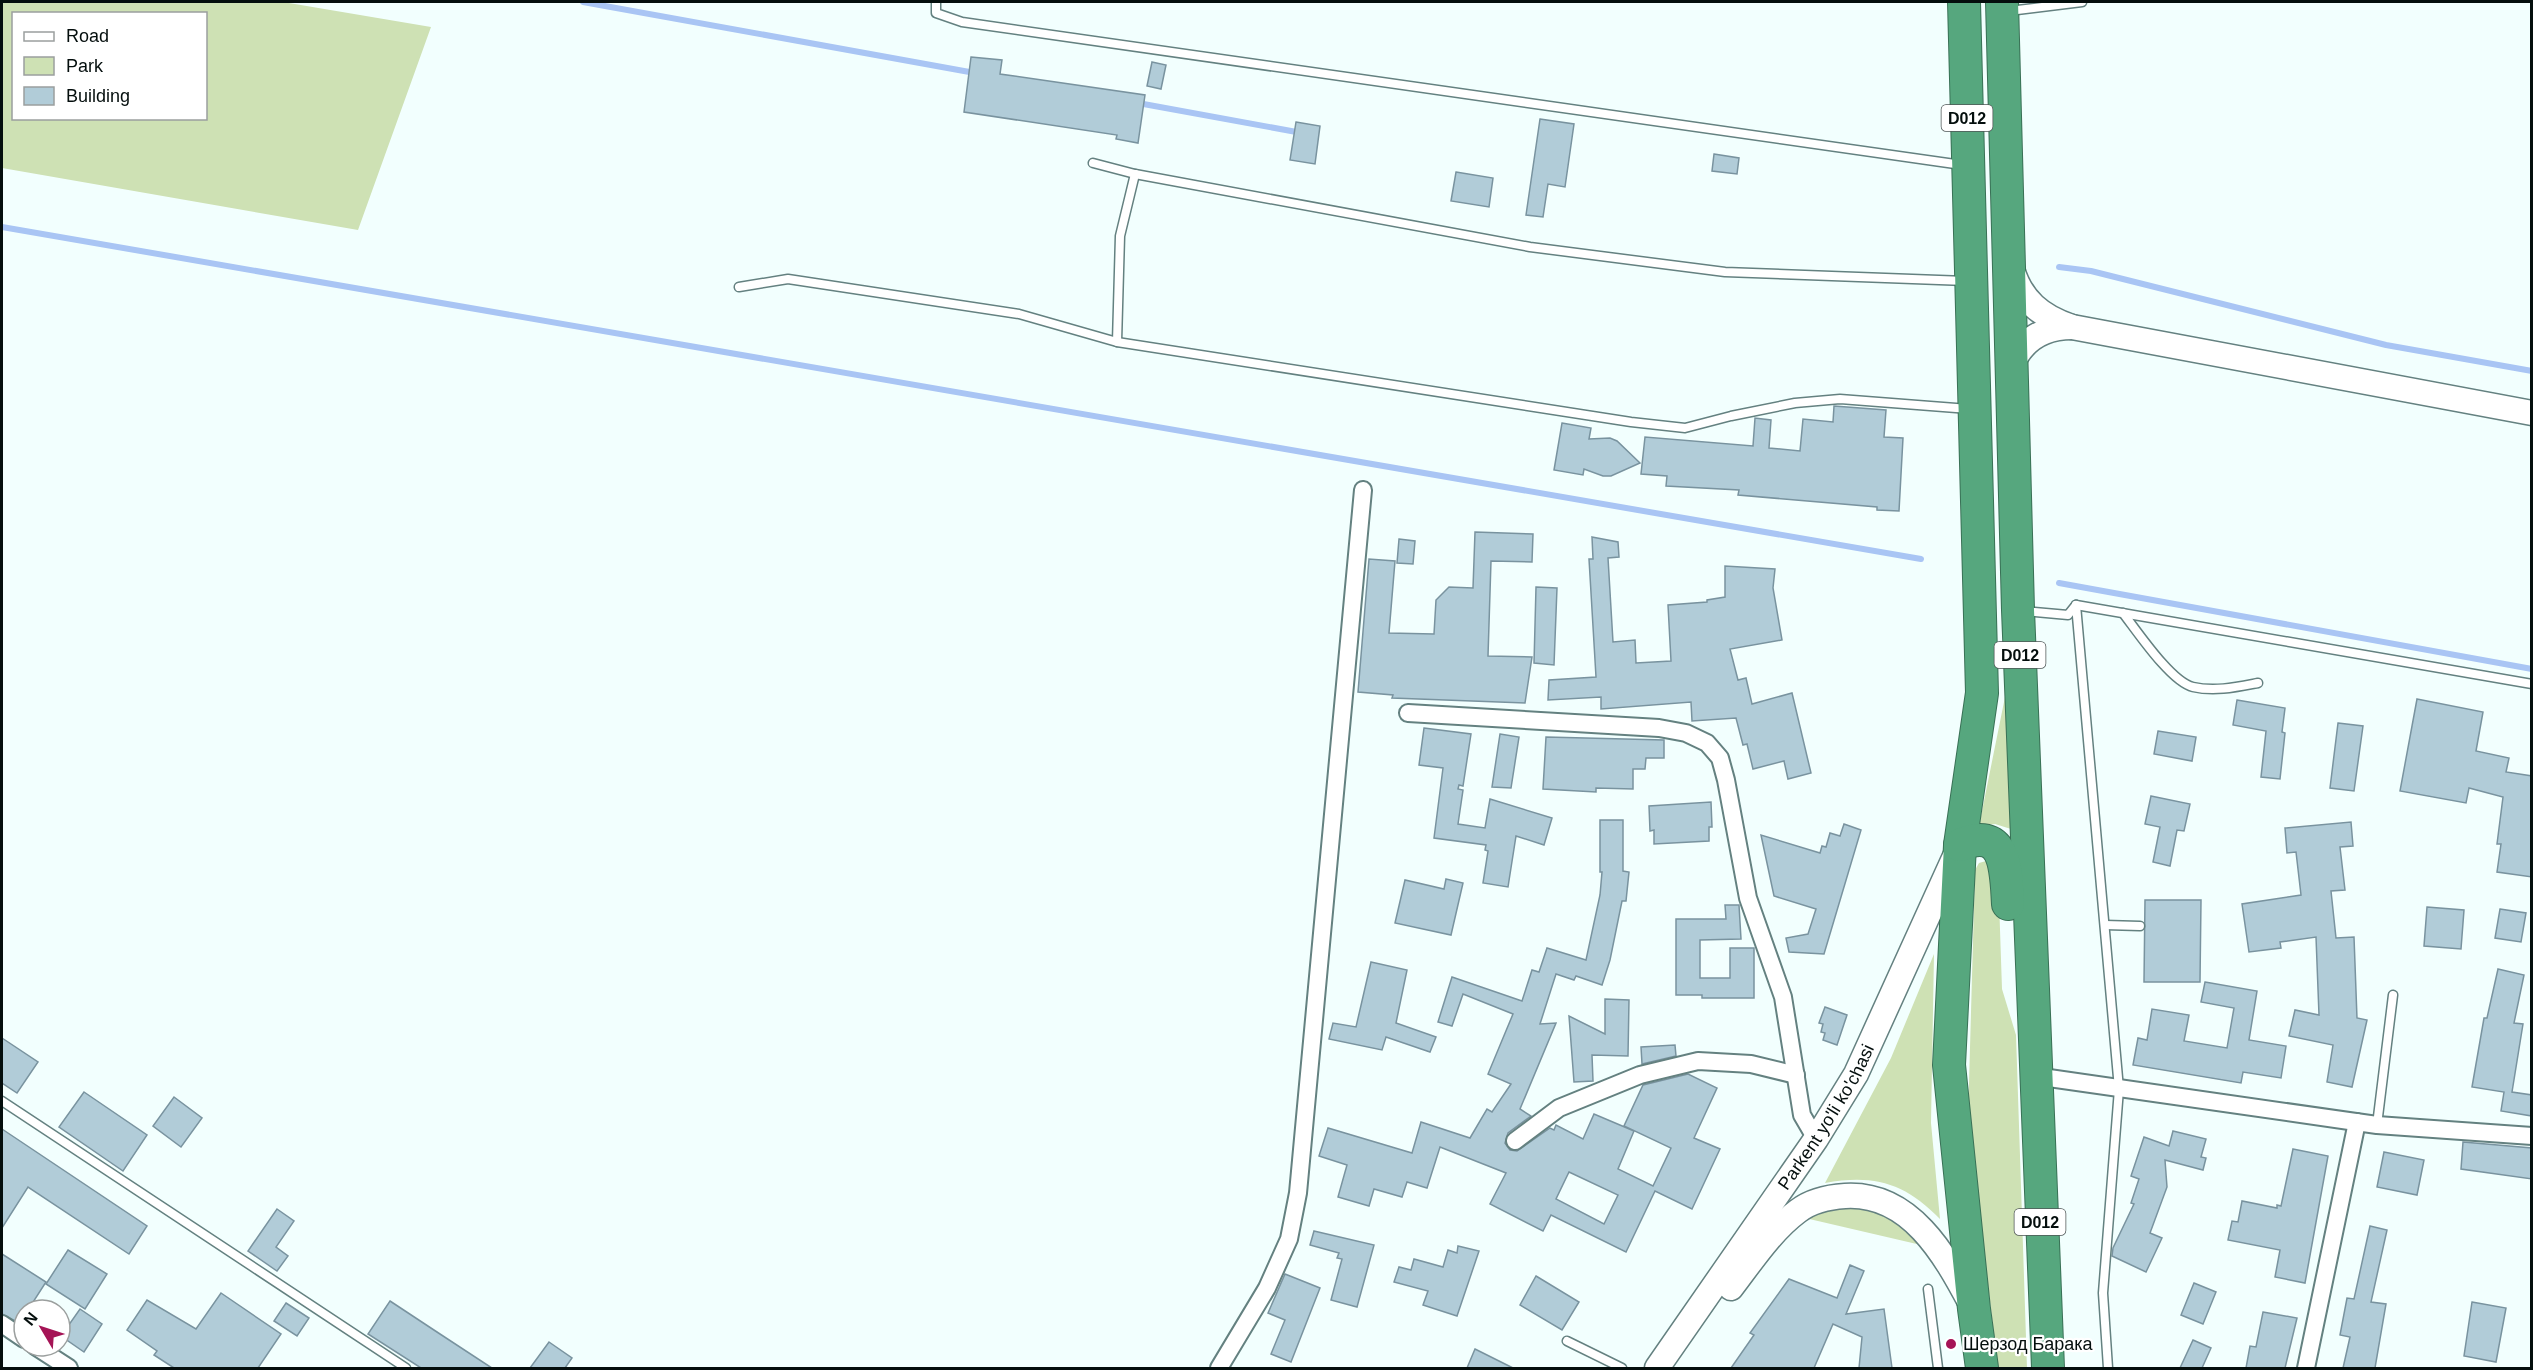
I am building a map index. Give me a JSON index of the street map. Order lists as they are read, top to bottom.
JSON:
{
  "streets": {
    "highway": ["D012"],
    "street": ["Parkent yo'li ko'chasi"]
  },
  "crossings": [
    ["D012", "Parkent yo'li ko'chasi"]
  ],
  "places": ["Шерзод Барака"],
  "legend": ["Road", "Park", "Building"],
  "north": "top left"
}
